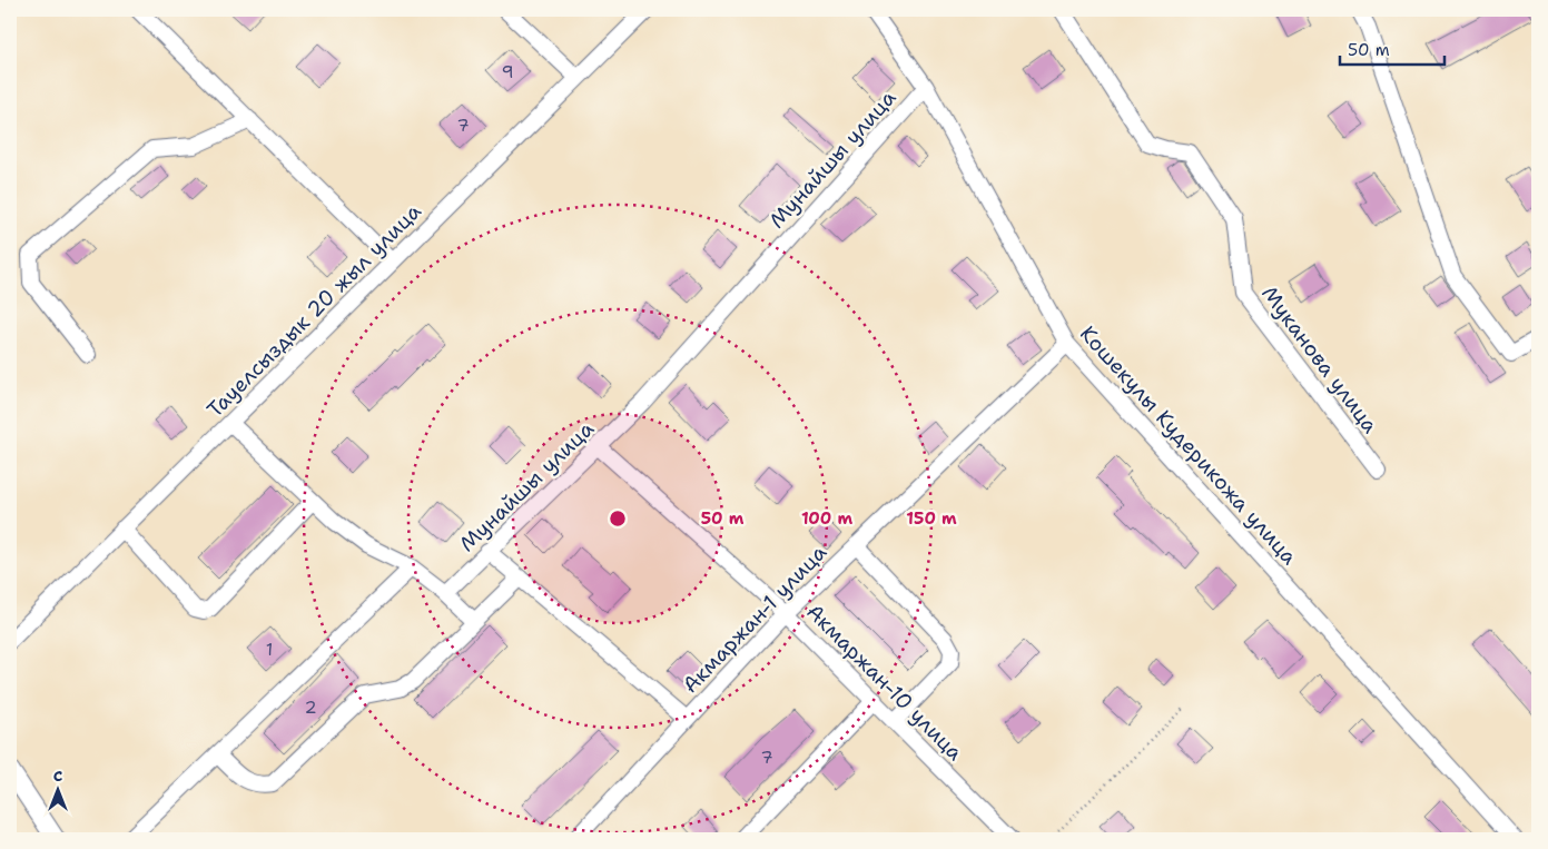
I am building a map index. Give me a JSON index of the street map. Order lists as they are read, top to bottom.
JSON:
{
  "streets": {
    "street": [
      "Мунайшы улица",
      "Тауелсыздык 20 жыл улица",
      "Муканова улица",
      "Кошекулы Кудерикожа улица",
      "Акмаржан-1 улица",
      "Акмаржан-10 улица"
    ]
  },
  "crossings": [
    ["Мунайшы улица", "Кошекулы Кудерикожа улица"],
    ["Мунайшы улица", "Акмаржан-10 улица"],
    ["Кошекулы Кудерикожа улица", "Акмаржан-1 улица"],
    ["Акмаржан-1 улица", "Акмаржан-10 улица"]
  ],
  "house_numbers": [
    "9",
    "7",
    "1",
    "2",
    "7"
  ],
  "scale_bar": "50 m",
  "north": "top",
  "rings": ["50 m", "100 m", "150 m"]
}
